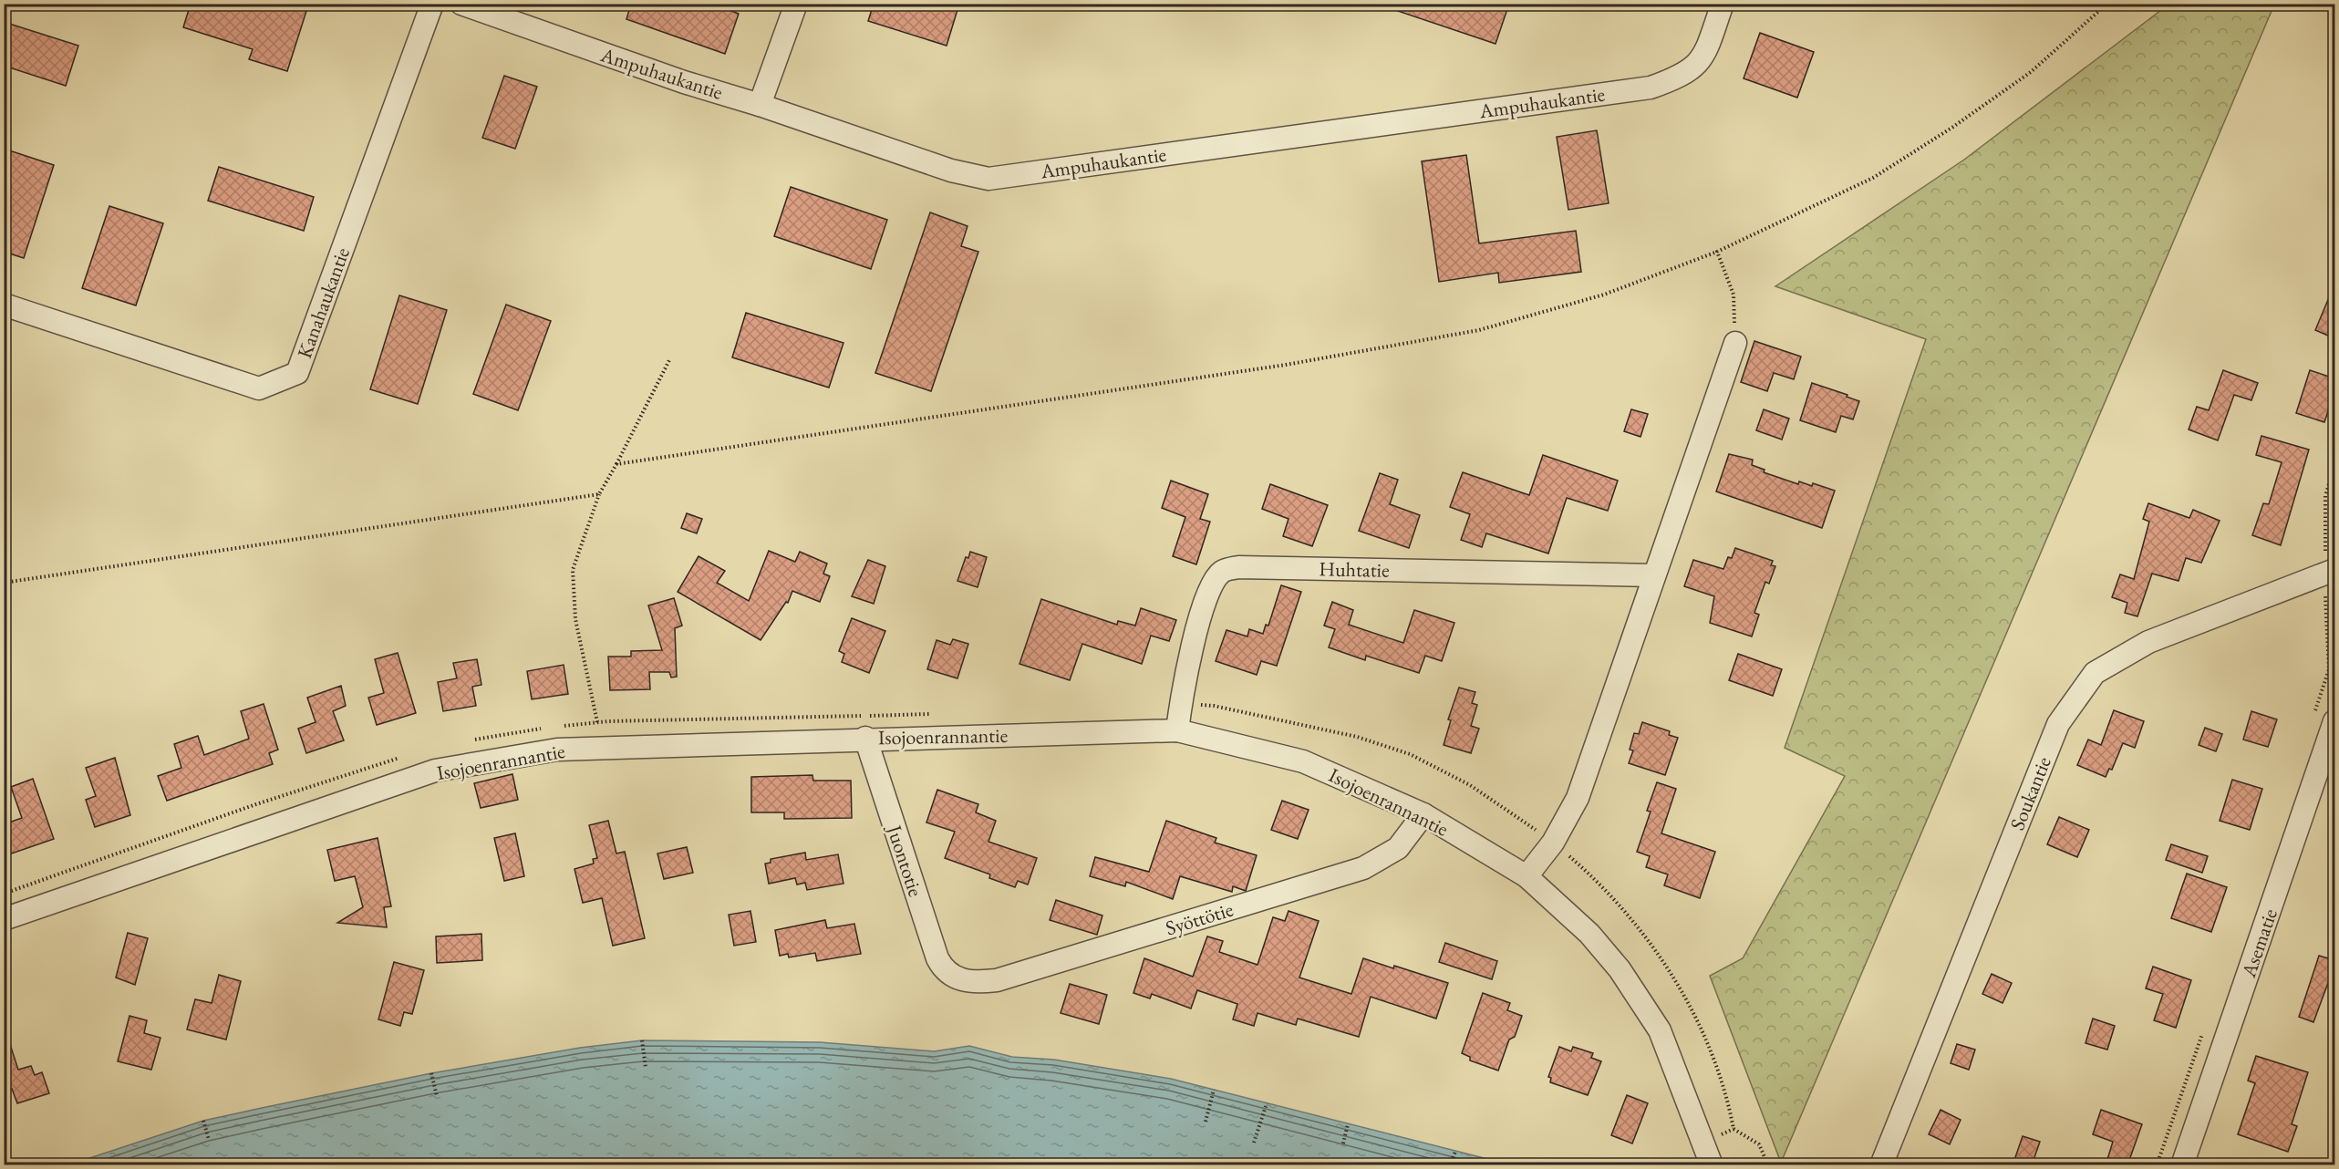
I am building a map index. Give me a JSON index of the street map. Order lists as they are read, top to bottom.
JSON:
{
  "streets": {
    "street": [
      "Ampuhaukantie",
      "Kanahaukantie",
      "Huhtatie",
      "Isojoenrannantie",
      "Soukantie",
      "Juontotie",
      "Syöttötie",
      "Asematie"
    ]
  },
  "crossings": [
    ["Huhtatie", "Isojoenrannantie"],
    ["Isojoenrannantie", "Juontotie"],
    ["Isojoenrannantie", "Syöttötie"],
    ["Juontotie", "Syöttötie"]
  ]
}
